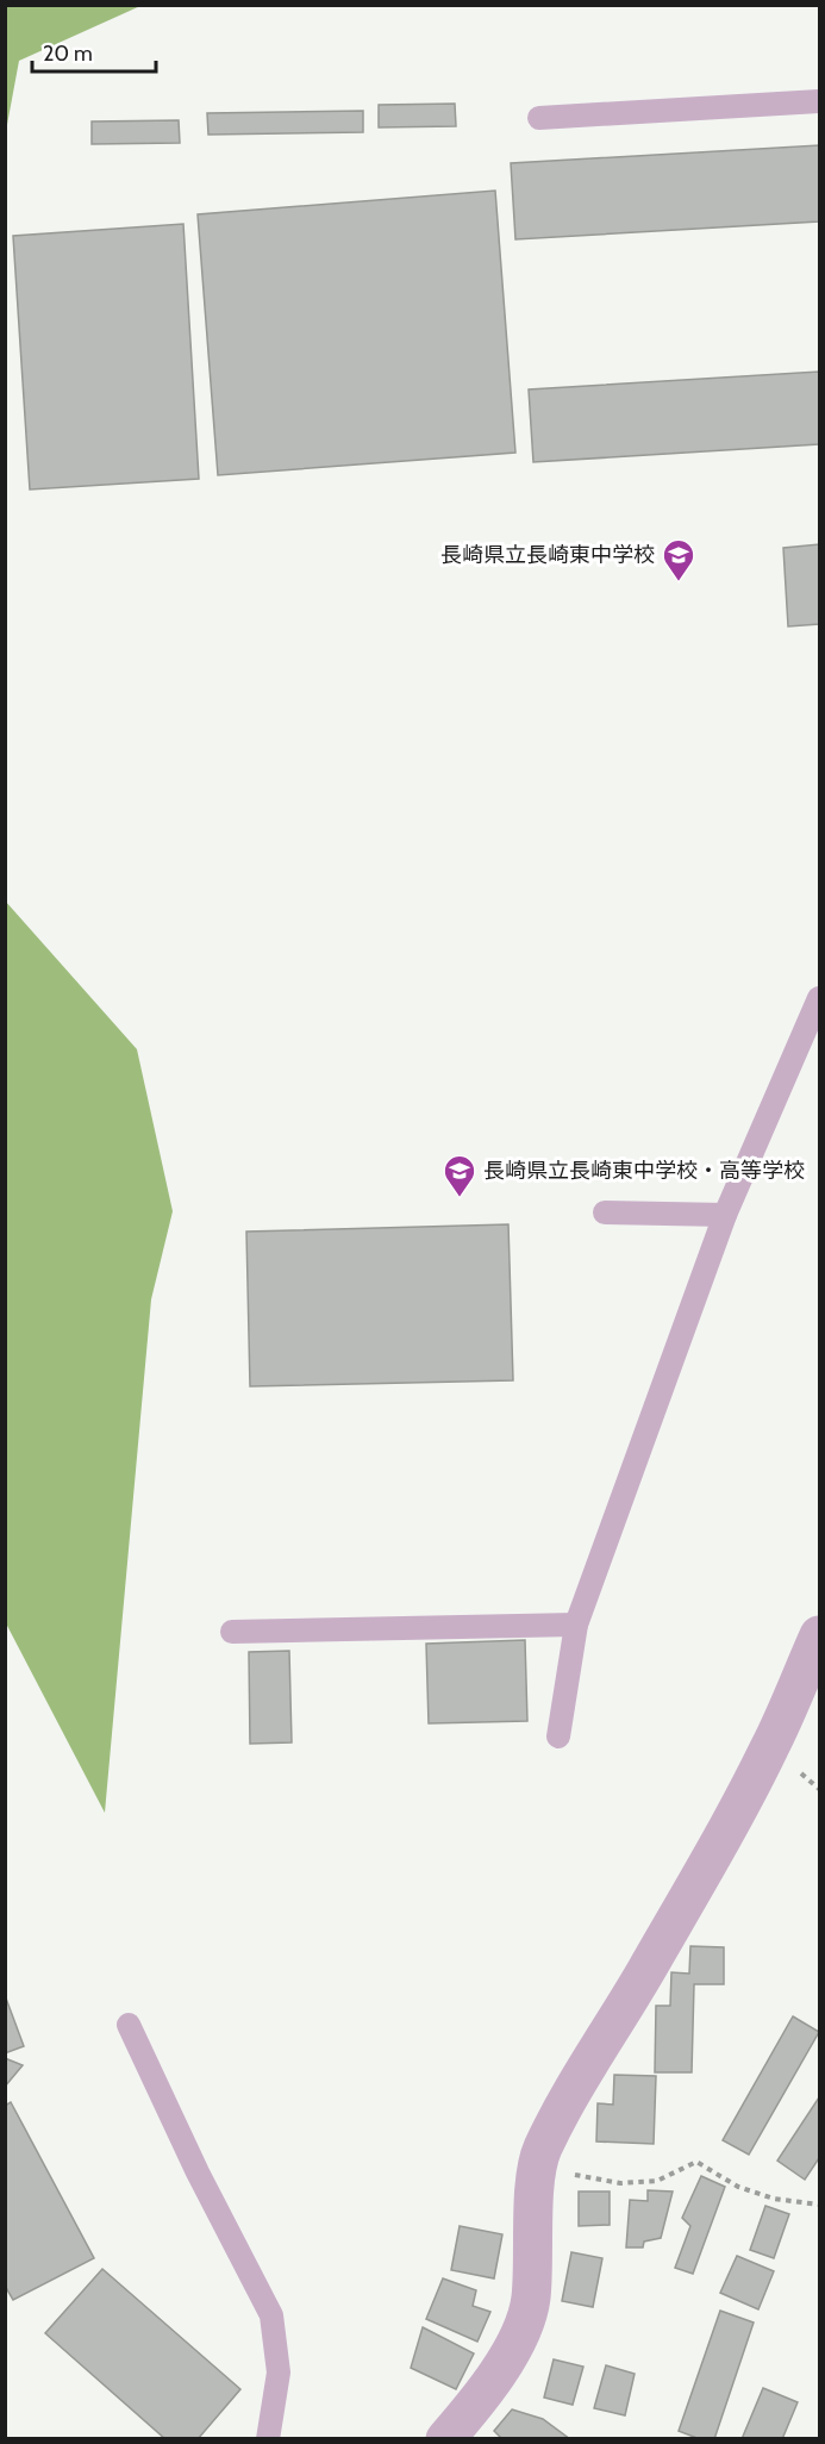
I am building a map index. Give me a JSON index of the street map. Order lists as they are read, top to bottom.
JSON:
{
  "places": {
    "school or university": ["長崎県立長崎東中学校", "長崎県立長崎東中学校・高等学校"]
  },
  "scale_bar": "20 m"
}
